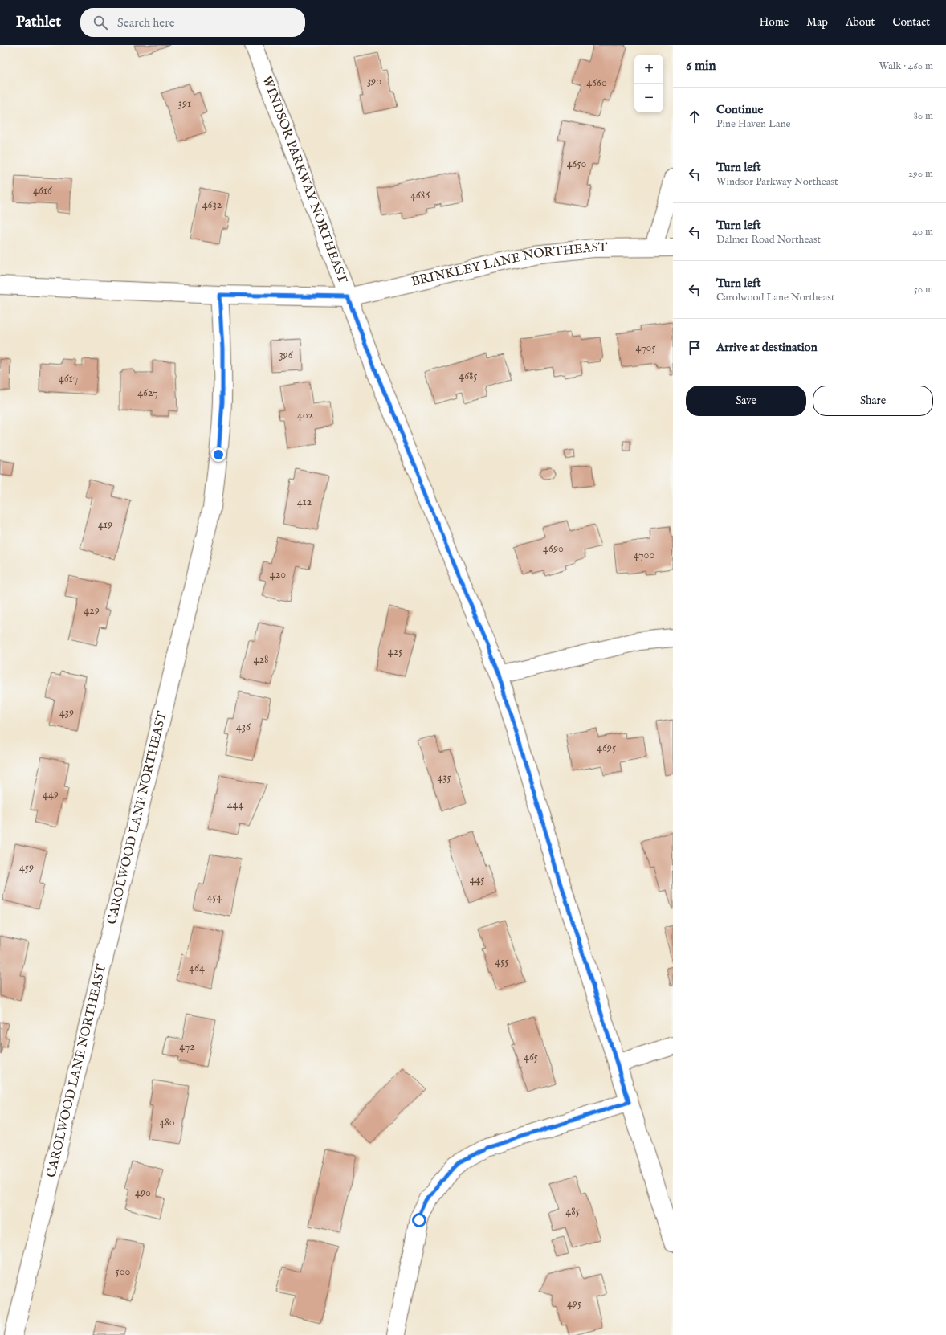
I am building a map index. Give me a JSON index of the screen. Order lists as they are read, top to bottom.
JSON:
{
  "streets": {
    "street": ["WINDSOR PARKWAY NORTHEAST", "BRINKLEY LANE NORTHEAST", "CAROLWOOD LANE NORTHEAST"]
  },
  "crossings": [
    ["WINDSOR PARKWAY NORTHEAST", "BRINKLEY LANE NORTHEAST"],
    ["BRINKLEY LANE NORTHEAST", "CAROLWOOD LANE NORTHEAST"]
  ],
  "house_numbers": [
    "390",
    "4660",
    "391",
    "4650",
    "4616",
    "4686",
    "4632",
    "4705",
    "396",
    "4685",
    "4617",
    "4627",
    "402",
    "412",
    "419",
    "4690",
    "4700",
    "420",
    "429",
    "425",
    "428",
    "439",
    "436",
    "4695",
    "435",
    "449",
    "444",
    "459",
    "445",
    "454",
    "455",
    "464",
    "472",
    "465",
    "480",
    "490",
    "485",
    "500",
    "495"
  ],
  "page": {
    "header": "Pathlet",
    "search": "Search here",
    "nav": [
      "Home",
      "Map",
      "About",
      "Contact"
    ],
    "heading": ["6 min", "Walk · 460 m"],
    "map_buttons": ["+", "−"],
    "list": [
      ["Continue", "Pine Haven Lane", "80 m"],
      ["Turn left", "Windsor Parkway Northeast", "290 m"],
      ["Turn left", "Dalmer Road Northeast", "40 m"],
      ["Turn left", "Carolwood Lane Northeast", "50 m"],
      "Arrive at destination"
    ],
    "buttons": ["Save", "Share"]
  }
}
